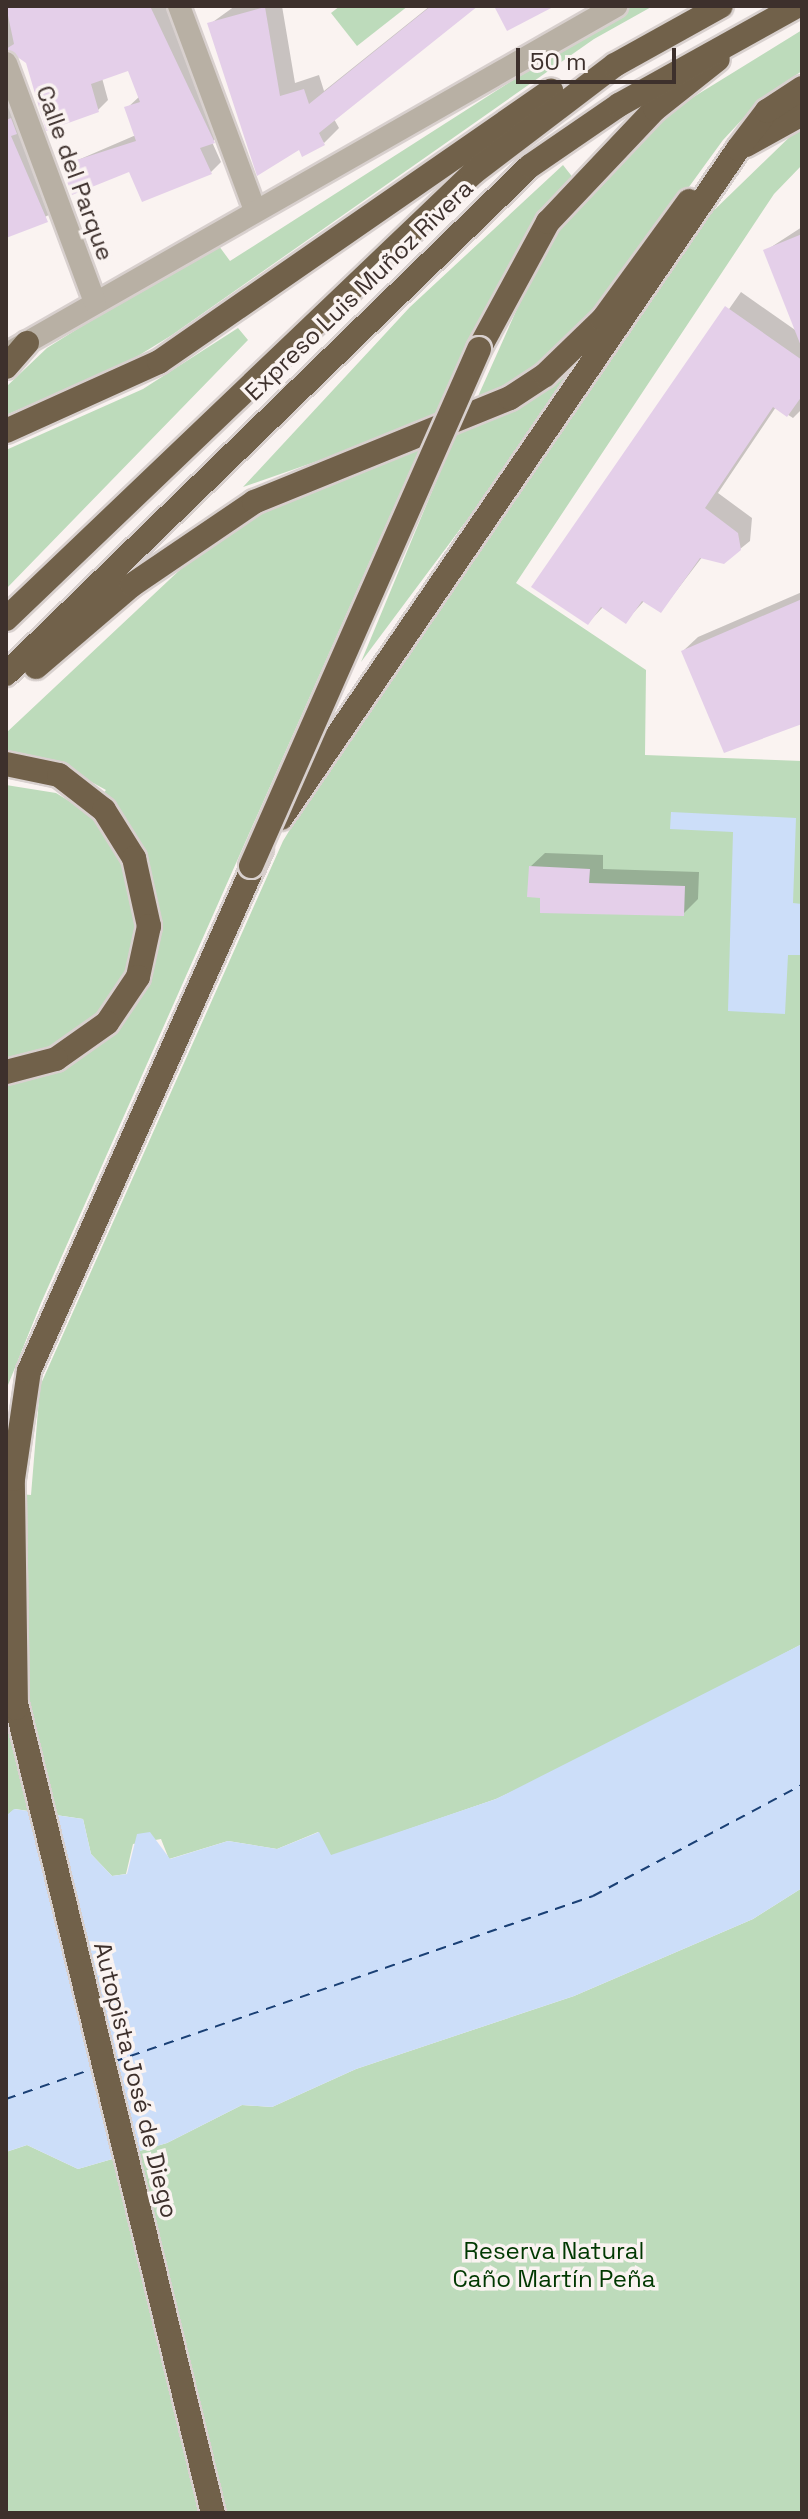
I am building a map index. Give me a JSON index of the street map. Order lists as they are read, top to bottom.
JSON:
{
  "streets": {
    "highway": ["Expreso Luis Muñoz Rivera", "Autopista José de Diego"],
    "street": ["Calle del Parque"]
  },
  "parks": ["Reserva Natural Caño Martín Peña"],
  "scale_bar": "50 m"
}
